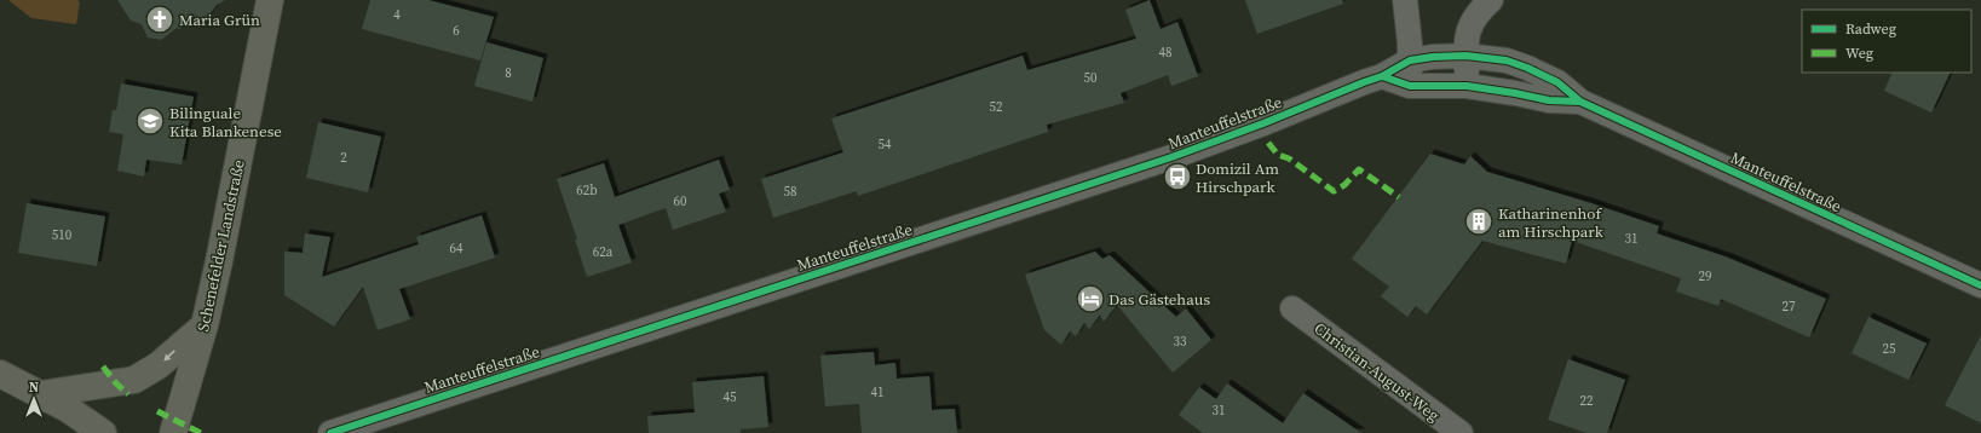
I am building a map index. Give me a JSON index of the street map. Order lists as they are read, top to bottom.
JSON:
{
  "streets": {
    "main road": ["Schenefelder Landstraße"],
    "street": ["Manteuffelstraße", "Christian-August-Weg"]
  },
  "places": {
    "church": ["Maria Grün"],
    "school or university": ["Bilinguale Kita Blankenese"],
    "bus stop": ["Domizil Am Hirschpark"],
    "building": ["Katharinenhof am Hirschpark"],
    "hotel": ["Das Gästehaus"]
  },
  "house_numbers": [
    "4",
    "6",
    "48",
    "8",
    "50",
    "52",
    "54",
    "2",
    "62b",
    "58",
    "60",
    "510",
    "31",
    "64",
    "62a",
    "29",
    "27",
    "33",
    "25",
    "41",
    "45",
    "22",
    "31"
  ],
  "legend": ["Radweg", "Weg"],
  "north": "top"
}
